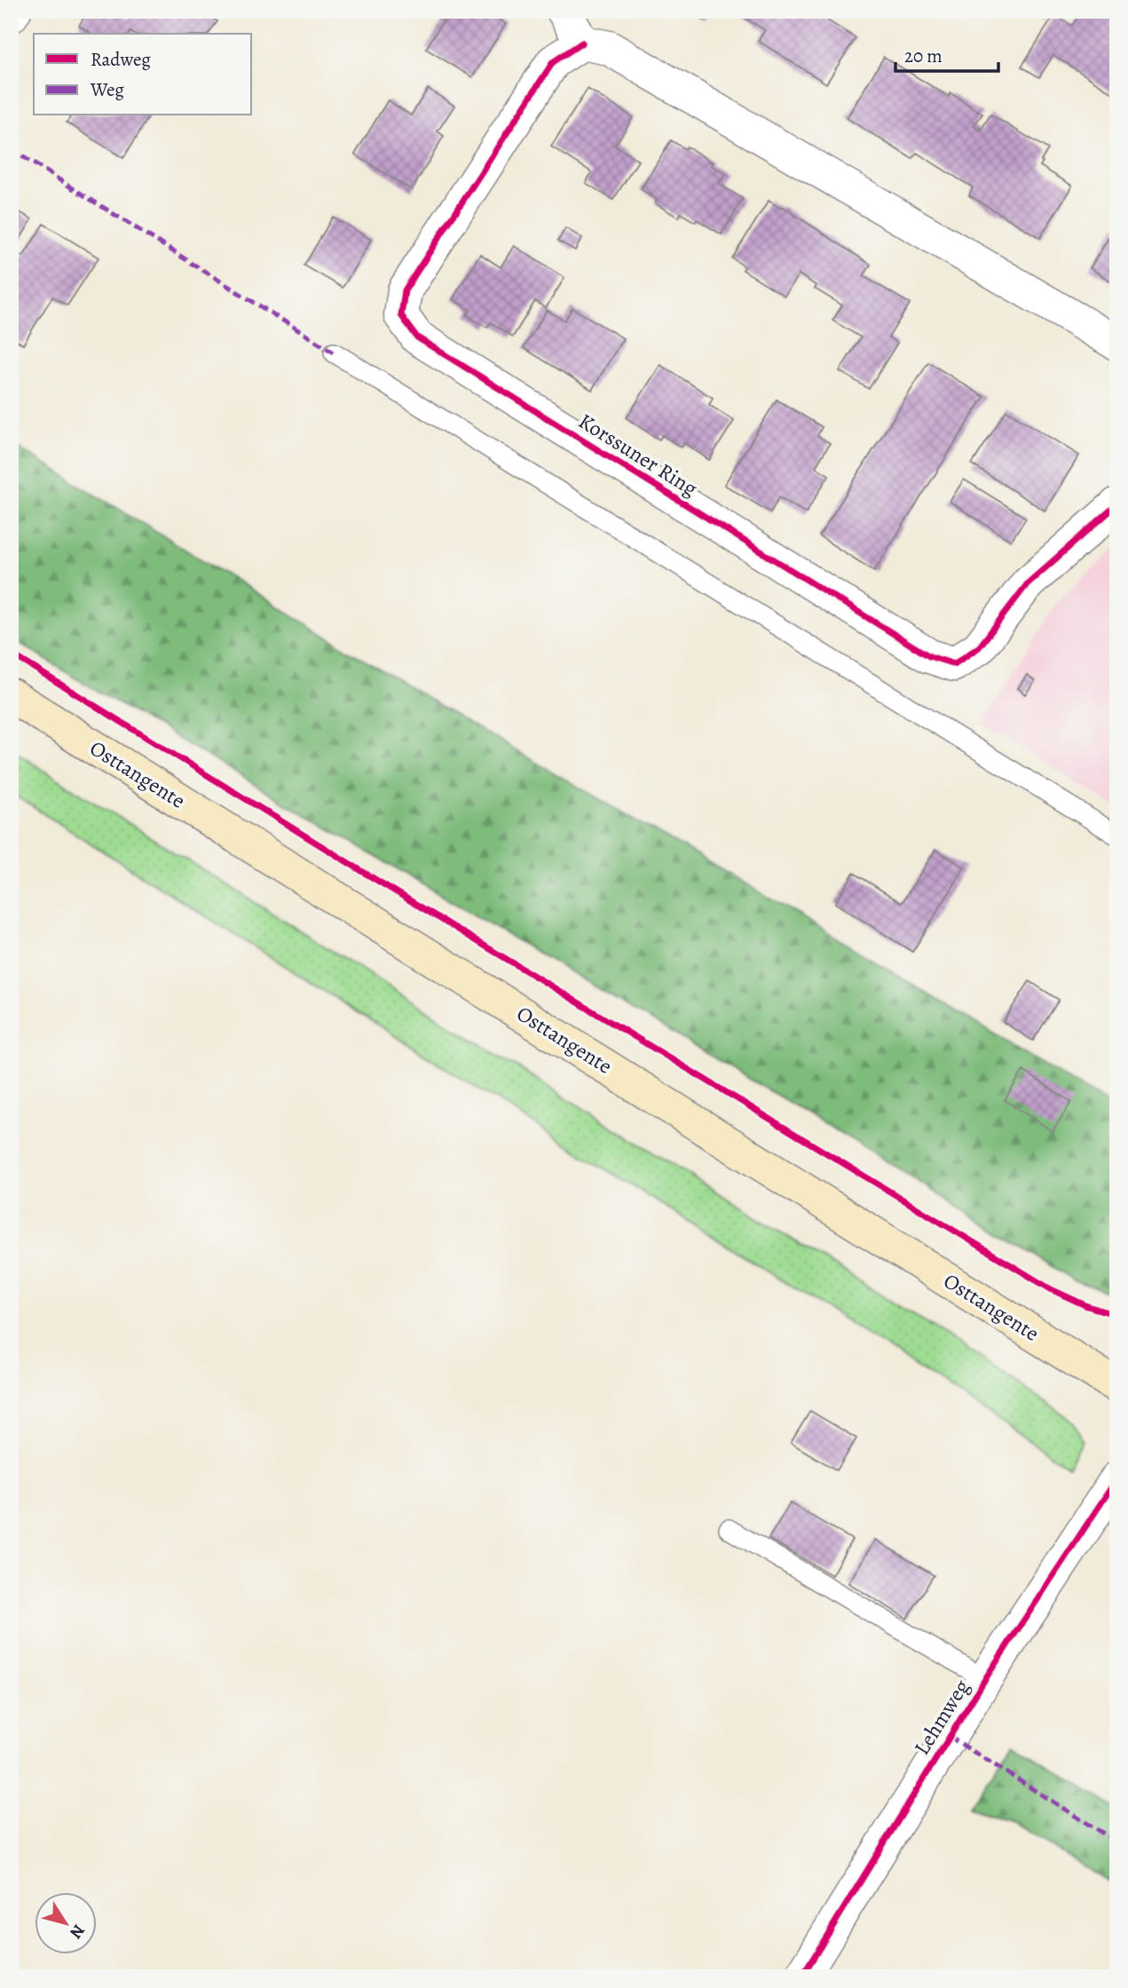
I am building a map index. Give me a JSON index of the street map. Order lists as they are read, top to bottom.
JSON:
{
  "streets": {
    "main road": ["Osttangente"],
    "street": ["Korssuner Ring", "Lehmweg"]
  },
  "legend": ["Radweg", "Weg"],
  "scale_bar": "20 m",
  "north": "bottom right"
}
